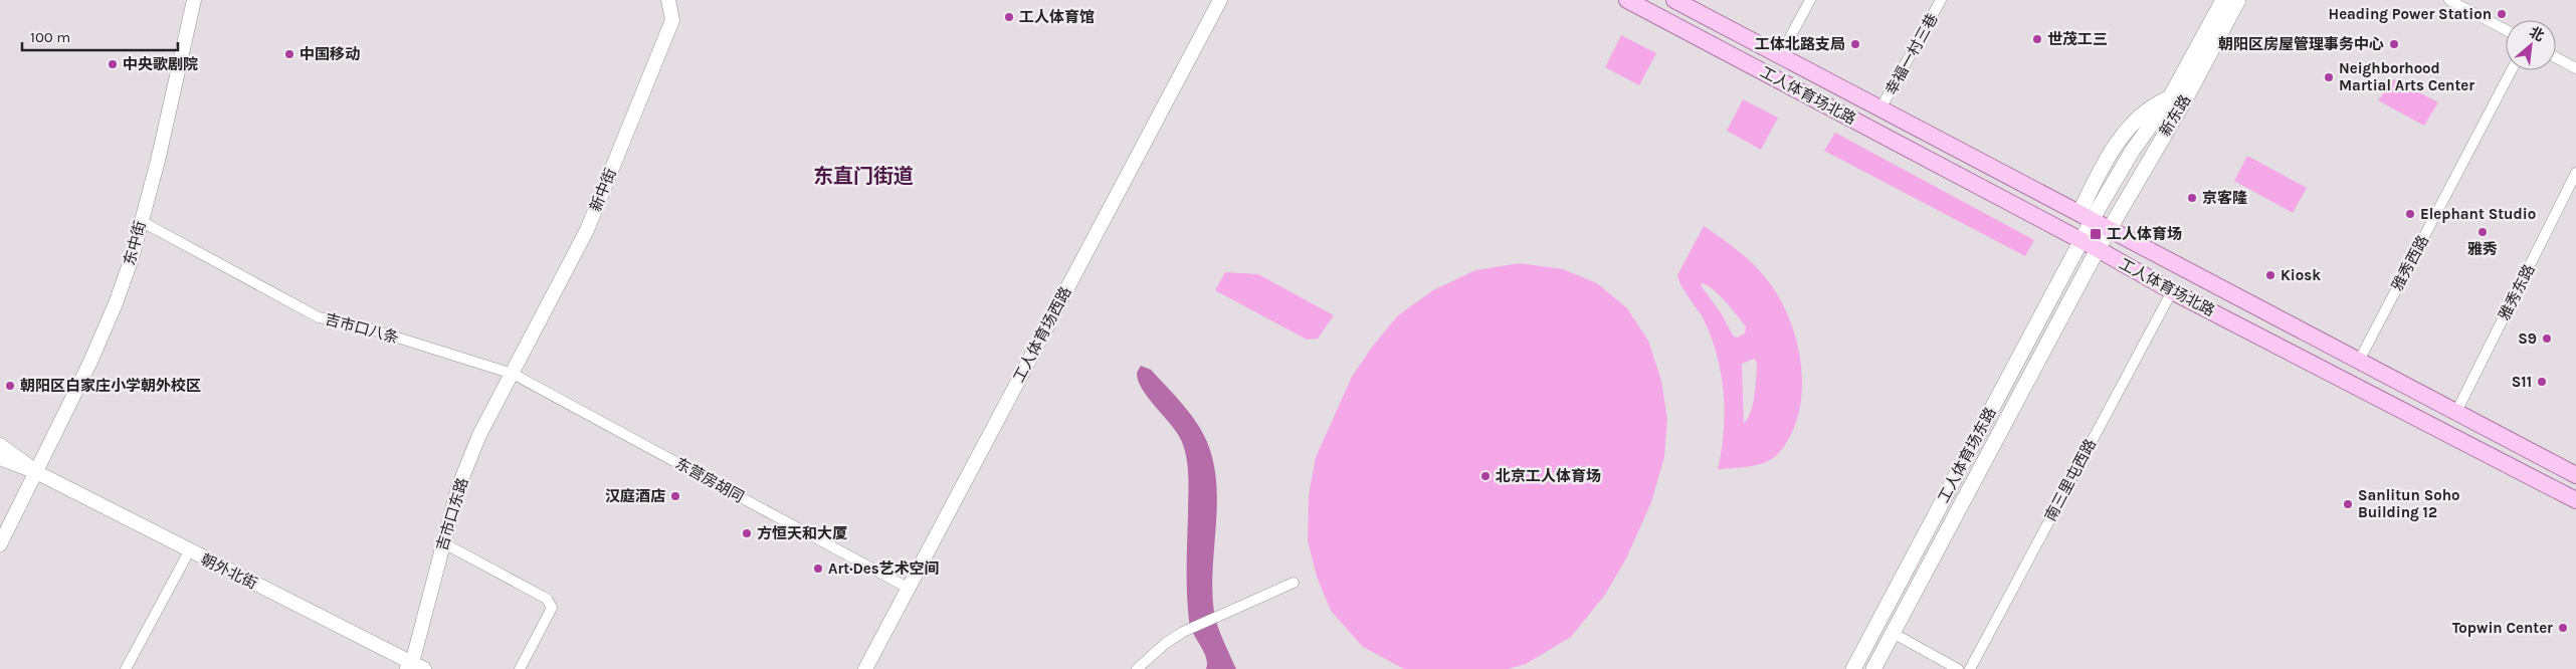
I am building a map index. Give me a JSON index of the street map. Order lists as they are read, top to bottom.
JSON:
{
  "streets": {
    "main road": ["工人体育场北路", "新东路", "工人体育场东路"],
    "street": [
      "幸福一村三巷",
      "新中街",
      "东中街",
      "雅秀西路",
      "雅秀东路",
      "吉市口八条",
      "工人体育场西路",
      "东营房胡同",
      "南三里屯西路",
      "吉市口东路",
      "朝外北街"
    ]
  },
  "crossings": [
    ["幸福一村三巷", "工人体育场北路"],
    ["工人体育场北路", "新东路"],
    ["工人体育场北路", "雅秀西路"],
    ["工人体育场北路", "雅秀东路"],
    ["工人体育场北路", "工人体育场东路"],
    ["工人体育场北路", "南三里屯西路"],
    ["新东路", "工人体育场东路"],
    ["新中街", "吉市口八条"],
    ["新中街", "东营房胡同"],
    ["新中街", "吉市口东路"],
    ["东中街", "吉市口八条"],
    ["东中街", "朝外北街"],
    ["吉市口八条", "东营房胡同"],
    ["吉市口八条", "吉市口东路"],
    ["工人体育场西路", "东营房胡同"],
    ["东营房胡同", "吉市口东路"],
    ["吉市口东路", "朝外北街"]
  ],
  "districts": ["东直门街道"],
  "places": {
    "other": [
      "Heading Power Station",
      "工人体育馆",
      "世茂工三",
      "工体北路支局",
      "朝阳区房屋管理事务中心",
      "中国移动",
      "中央歌剧院",
      "Neighborhood Martial Arts Center",
      "京客隆",
      "Elephant Studio",
      "雅秀",
      "Kiosk",
      "S9",
      "S11",
      "朝阳区白家庄小学朝外校区",
      "北京工人体育场",
      "汉庭酒店",
      "Sanlitun Soho Building 12",
      "方恒天和大厦",
      "Art·Des艺术空间",
      "Topwin Center"
    ],
    "transit": ["工人体育场"]
  },
  "scale_bar": "100 m",
  "north": "top right"
}
